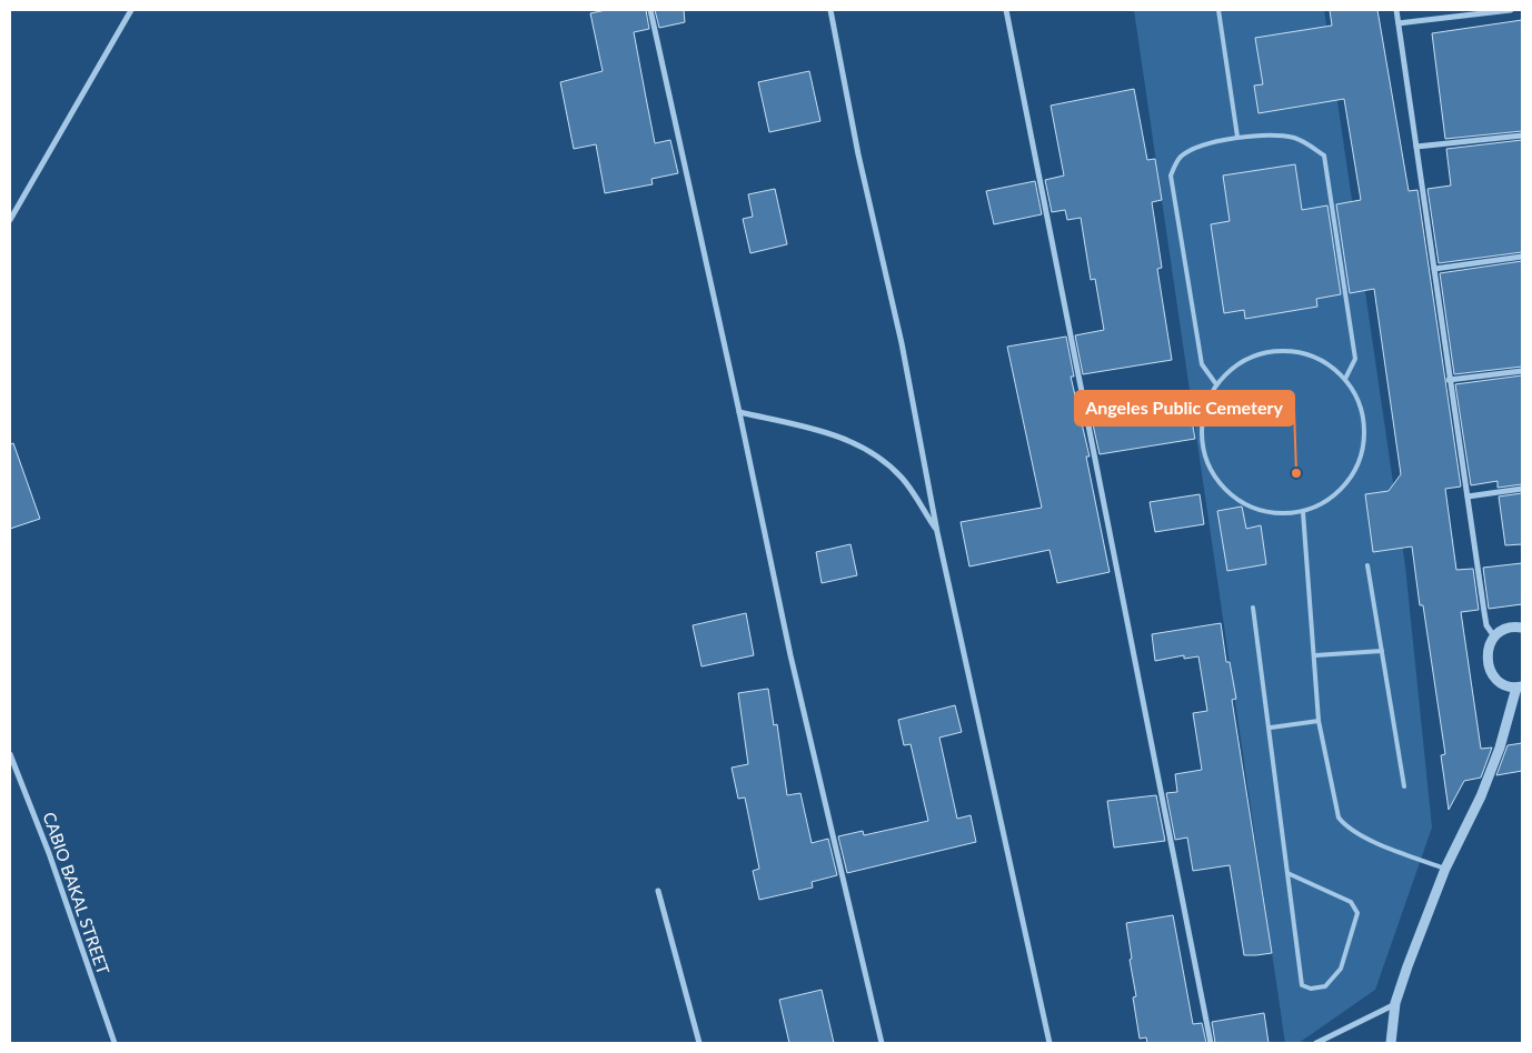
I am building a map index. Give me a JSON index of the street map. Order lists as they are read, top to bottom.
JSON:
{
  "streets": {
    "street": ["CABIO BAKAL STREET"]
  },
  "places": ["Angeles Public Cemetery"]
}
